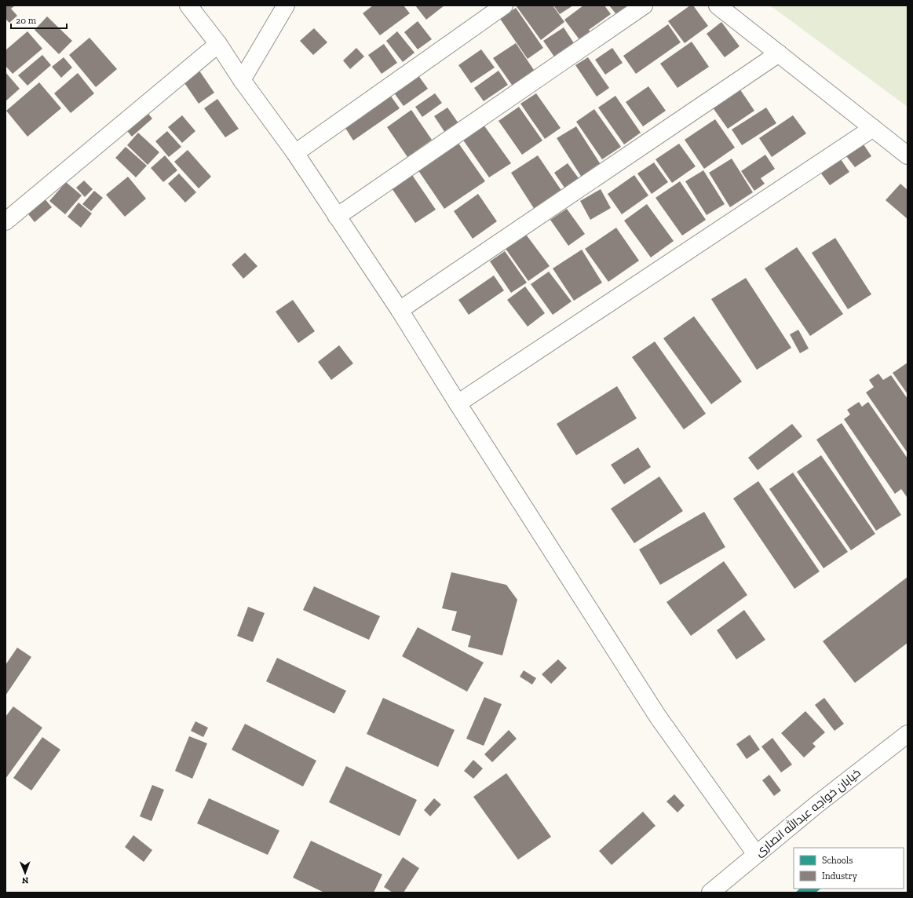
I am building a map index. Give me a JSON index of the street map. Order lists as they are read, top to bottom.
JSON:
{
  "streets": {
    "street": ["خیابان خواجه عبدالله انصاری"]
  },
  "legend": ["Schools", "Industry"],
  "scale_bar": "20 m",
  "north": "bottom"
}
